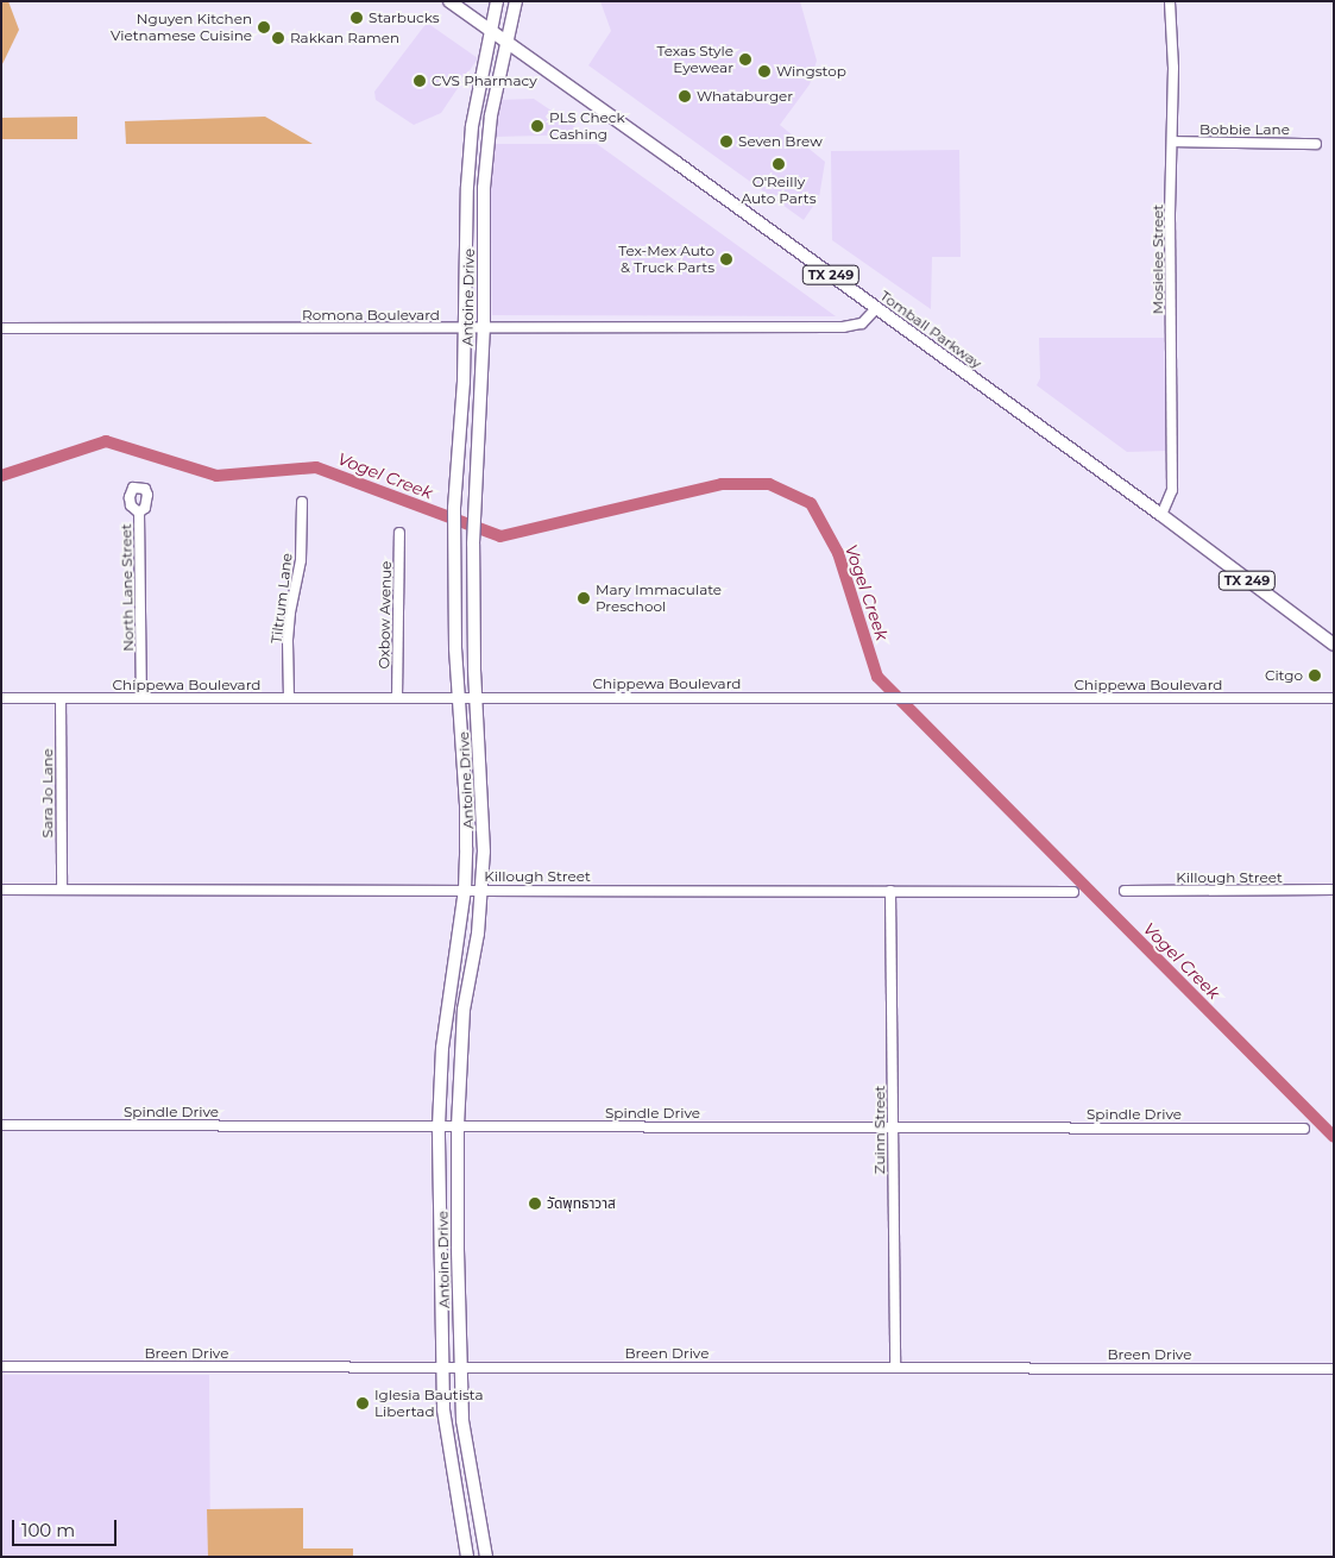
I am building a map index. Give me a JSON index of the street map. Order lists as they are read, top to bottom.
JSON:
{
  "streets": {
    "main road": ["TX 249", "Antoine Drive", "Tomball Parkway"],
    "street": [
      "Bobbie Lane",
      "Mosielee Street",
      "Romona Boulevard",
      "North Lane Street",
      "Tiltrum Lane",
      "Oxbow Avenue",
      "Chippewa Boulevard",
      "Sara Jo Lane",
      "Killough Street",
      "Spindle Drive",
      "Zuinn Street",
      "Breen Drive"
    ]
  },
  "crossings": [
    ["Bobbie Lane", "Mosielee Street"],
    ["Mosielee Street", "Tomball Parkway"],
    ["Antoine Drive", "Romona Boulevard"],
    ["Antoine Drive", "Tomball Parkway"],
    ["Antoine Drive", "Chippewa Boulevard"],
    ["Antoine Drive", "Killough Street"],
    ["Antoine Drive", "Spindle Drive"],
    ["Antoine Drive", "Breen Drive"],
    ["Romona Boulevard", "Tomball Parkway"],
    ["North Lane Street", "Chippewa Boulevard"],
    ["Tiltrum Lane", "Chippewa Boulevard"],
    ["Oxbow Avenue", "Chippewa Boulevard"],
    ["Chippewa Boulevard", "Sara Jo Lane"],
    ["Sara Jo Lane", "Killough Street"],
    ["Killough Street", "Zuinn Street"],
    ["Spindle Drive", "Zuinn Street"],
    ["Zuinn Street", "Breen Drive"]
  ],
  "water": ["Vogel Creek"],
  "places": [
    "Starbucks",
    "Nguyen Kitchen Vietnamese Cuisine",
    "Rakkan Ramen",
    "Texas Style Eyewear",
    "Wingstop",
    "CVS Pharmacy",
    "Whataburger",
    "PLS Check Cashing",
    "Seven Brew",
    "O'Reilly Auto Parts",
    "Tex-Mex Auto & Truck Parts",
    "Mary Immaculate Preschool",
    "Citgo",
    "วัดพุทธาวาส",
    "Iglesia Bautista Libertad"
  ],
  "scale_bar": "100 m"
}
